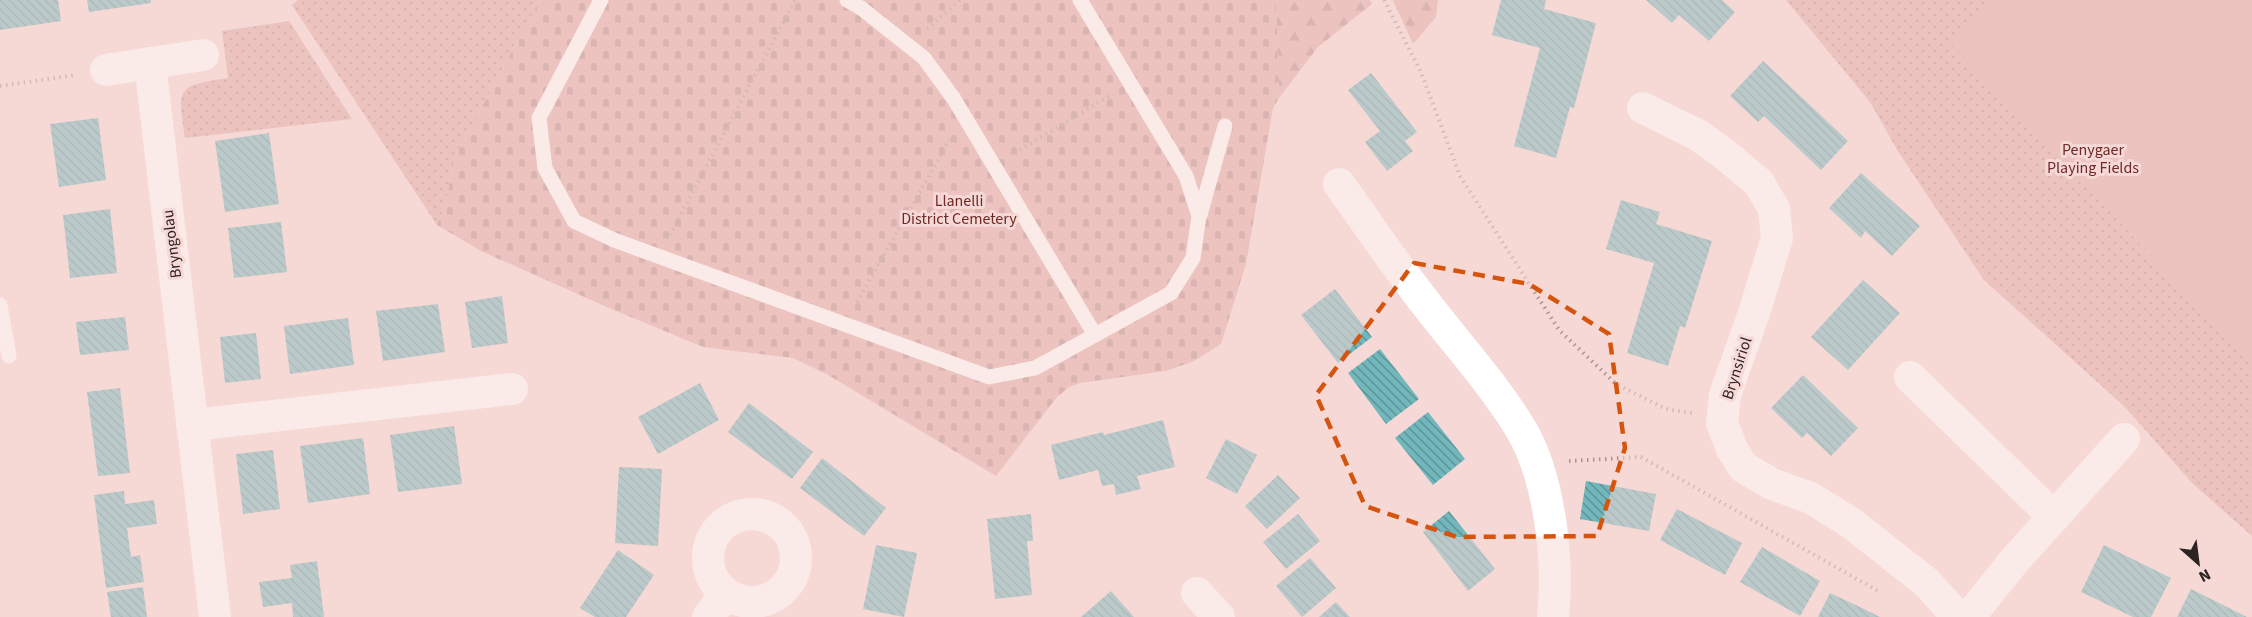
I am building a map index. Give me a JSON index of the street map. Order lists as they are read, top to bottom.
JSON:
{
  "streets": {
    "street": ["Bryngolau", "Brynsiriol"]
  },
  "parks": ["Penygaer Playing Fields", "Llanelli District Cemetery"],
  "north": "bottom right"
}
